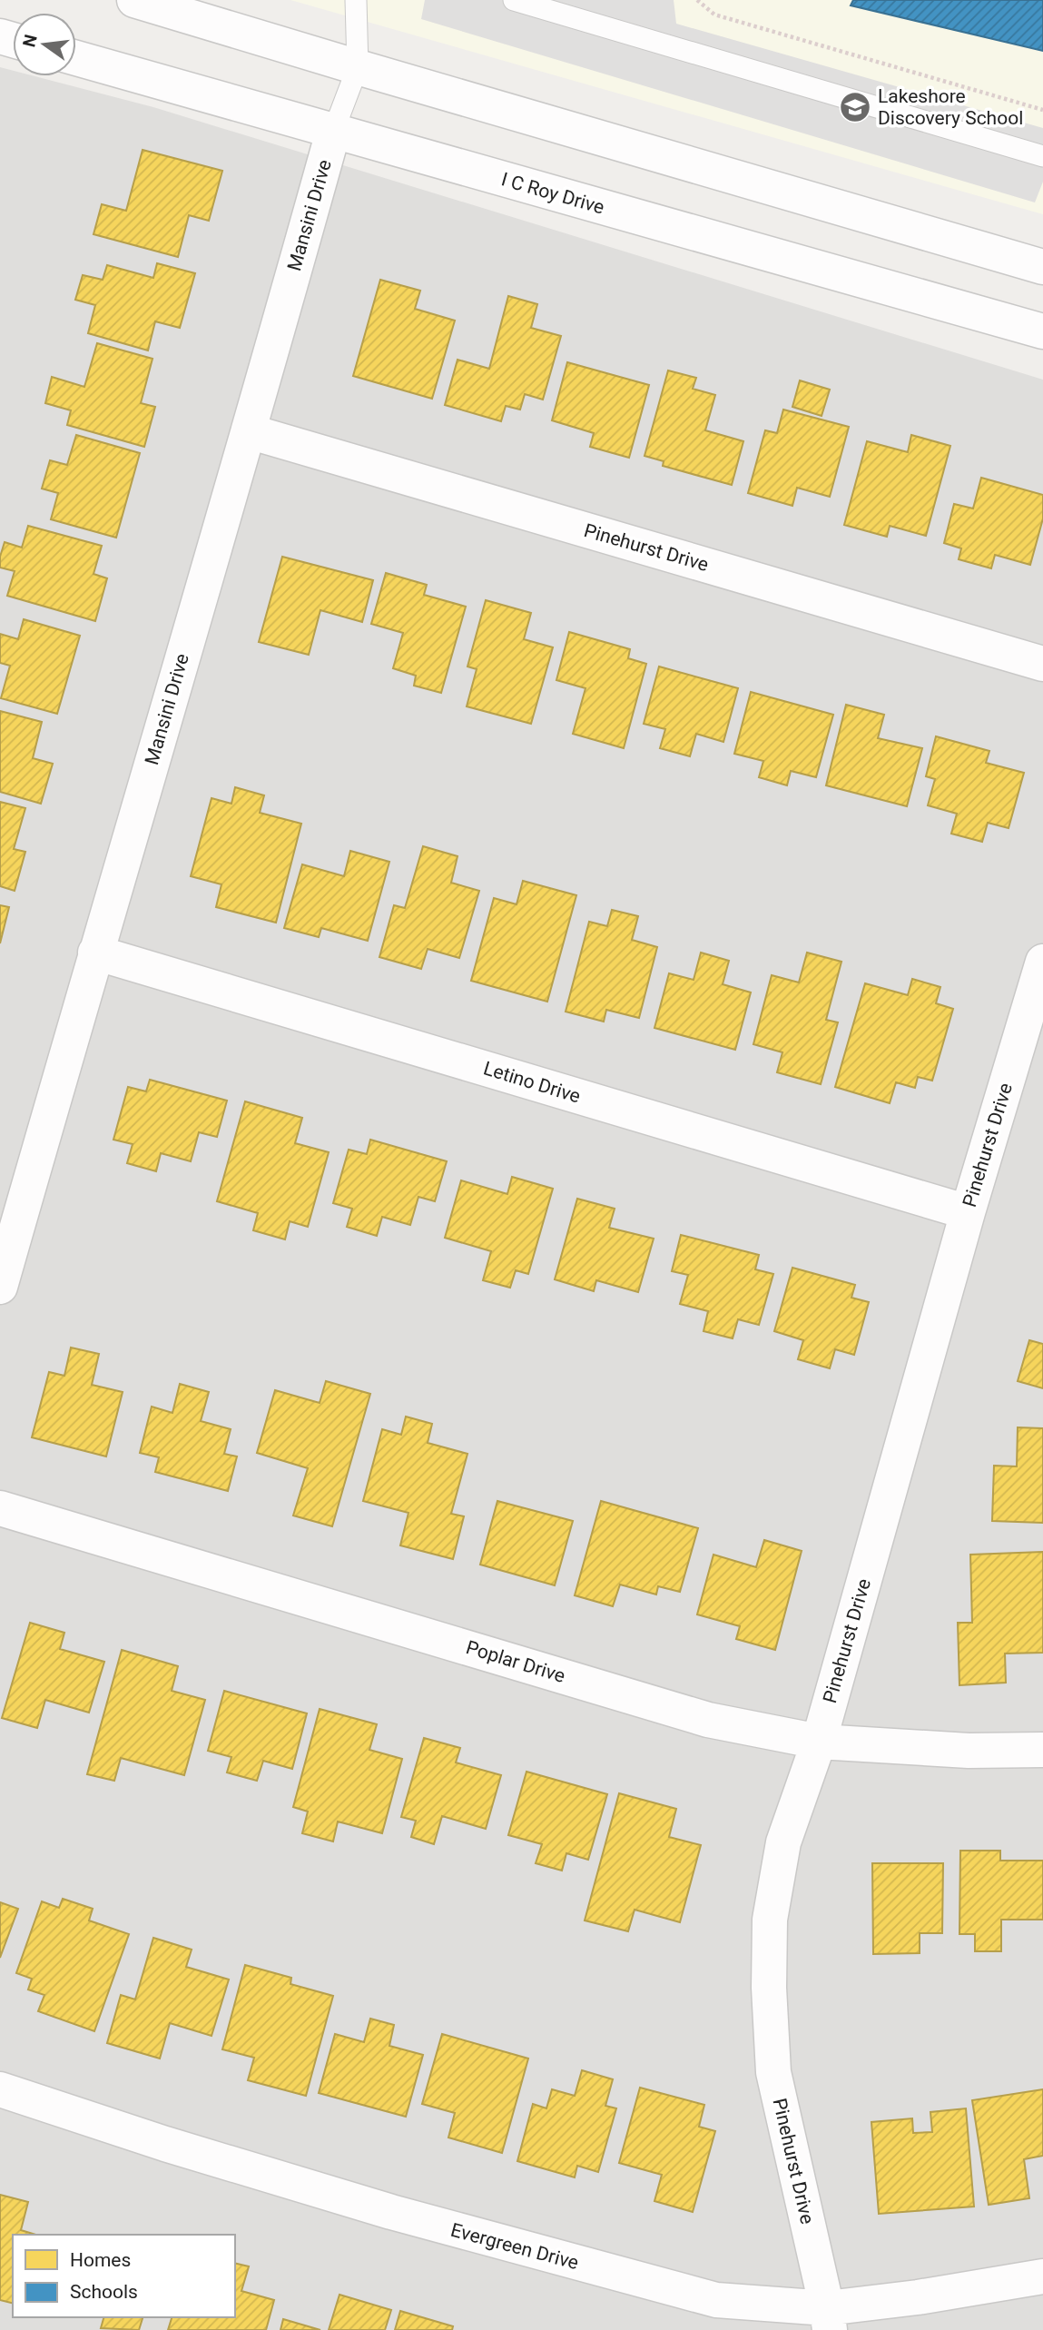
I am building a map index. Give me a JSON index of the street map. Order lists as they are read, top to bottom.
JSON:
{
  "streets": {
    "street": [
      "I C Roy Drive",
      "Mansini Drive",
      "Pinehurst Drive",
      "Letino Drive",
      "Poplar Drive",
      "Evergreen Drive"
    ]
  },
  "crossings": [
    ["I C Roy Drive", "Mansini Drive"],
    ["Mansini Drive", "Pinehurst Drive"],
    ["Mansini Drive", "Letino Drive"],
    ["Pinehurst Drive", "Letino Drive"],
    ["Pinehurst Drive", "Poplar Drive"],
    ["Pinehurst Drive", "Evergreen Drive"]
  ],
  "places": {
    "school or university": ["Lakeshore Discovery School"]
  },
  "legend": ["Homes", "Schools"],
  "north": "left"
}
